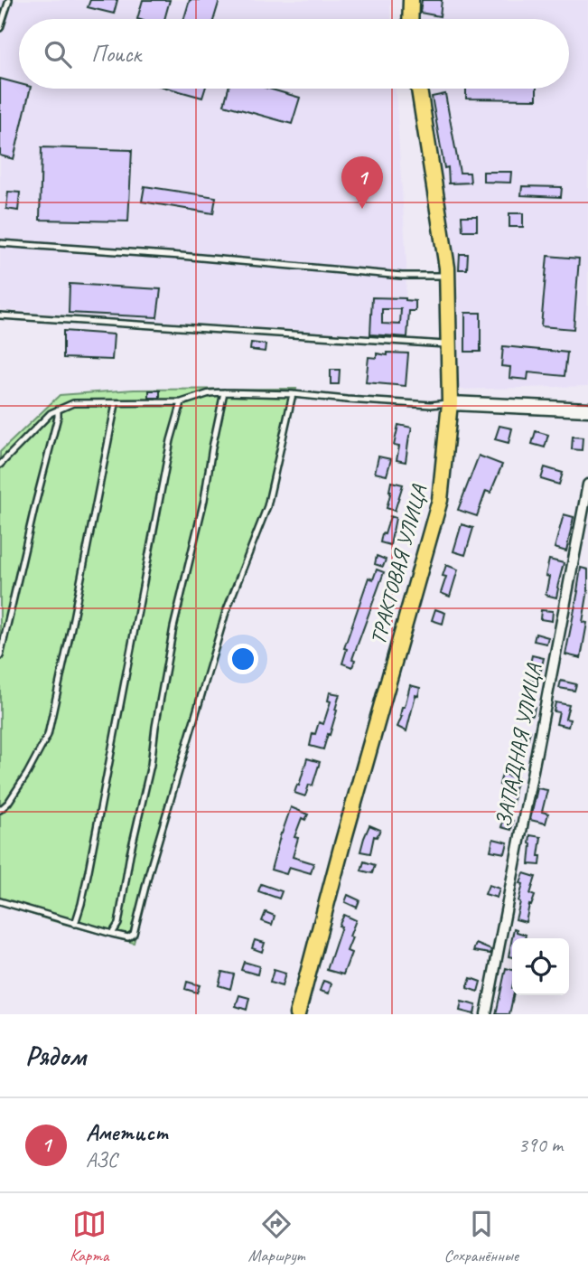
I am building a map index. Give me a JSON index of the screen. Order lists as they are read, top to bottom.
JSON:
{
  "streets": {
    "main road": ["ТРАКТОВАЯ УЛИЦА"],
    "street": ["ЗАПАДНАЯ УЛИЦА"]
  },
  "page": {
    "search": "Поиск",
    "pins": "1",
    "heading": "Рядом",
    "list": [
      {
        "mark": "1",
        "name": "Аметист",
        "note": "АЗС",
        "value": "390 m"
      }
    ],
    "nav": ["Карта", "Маршрут", "Сохранённые"]
  }
}
